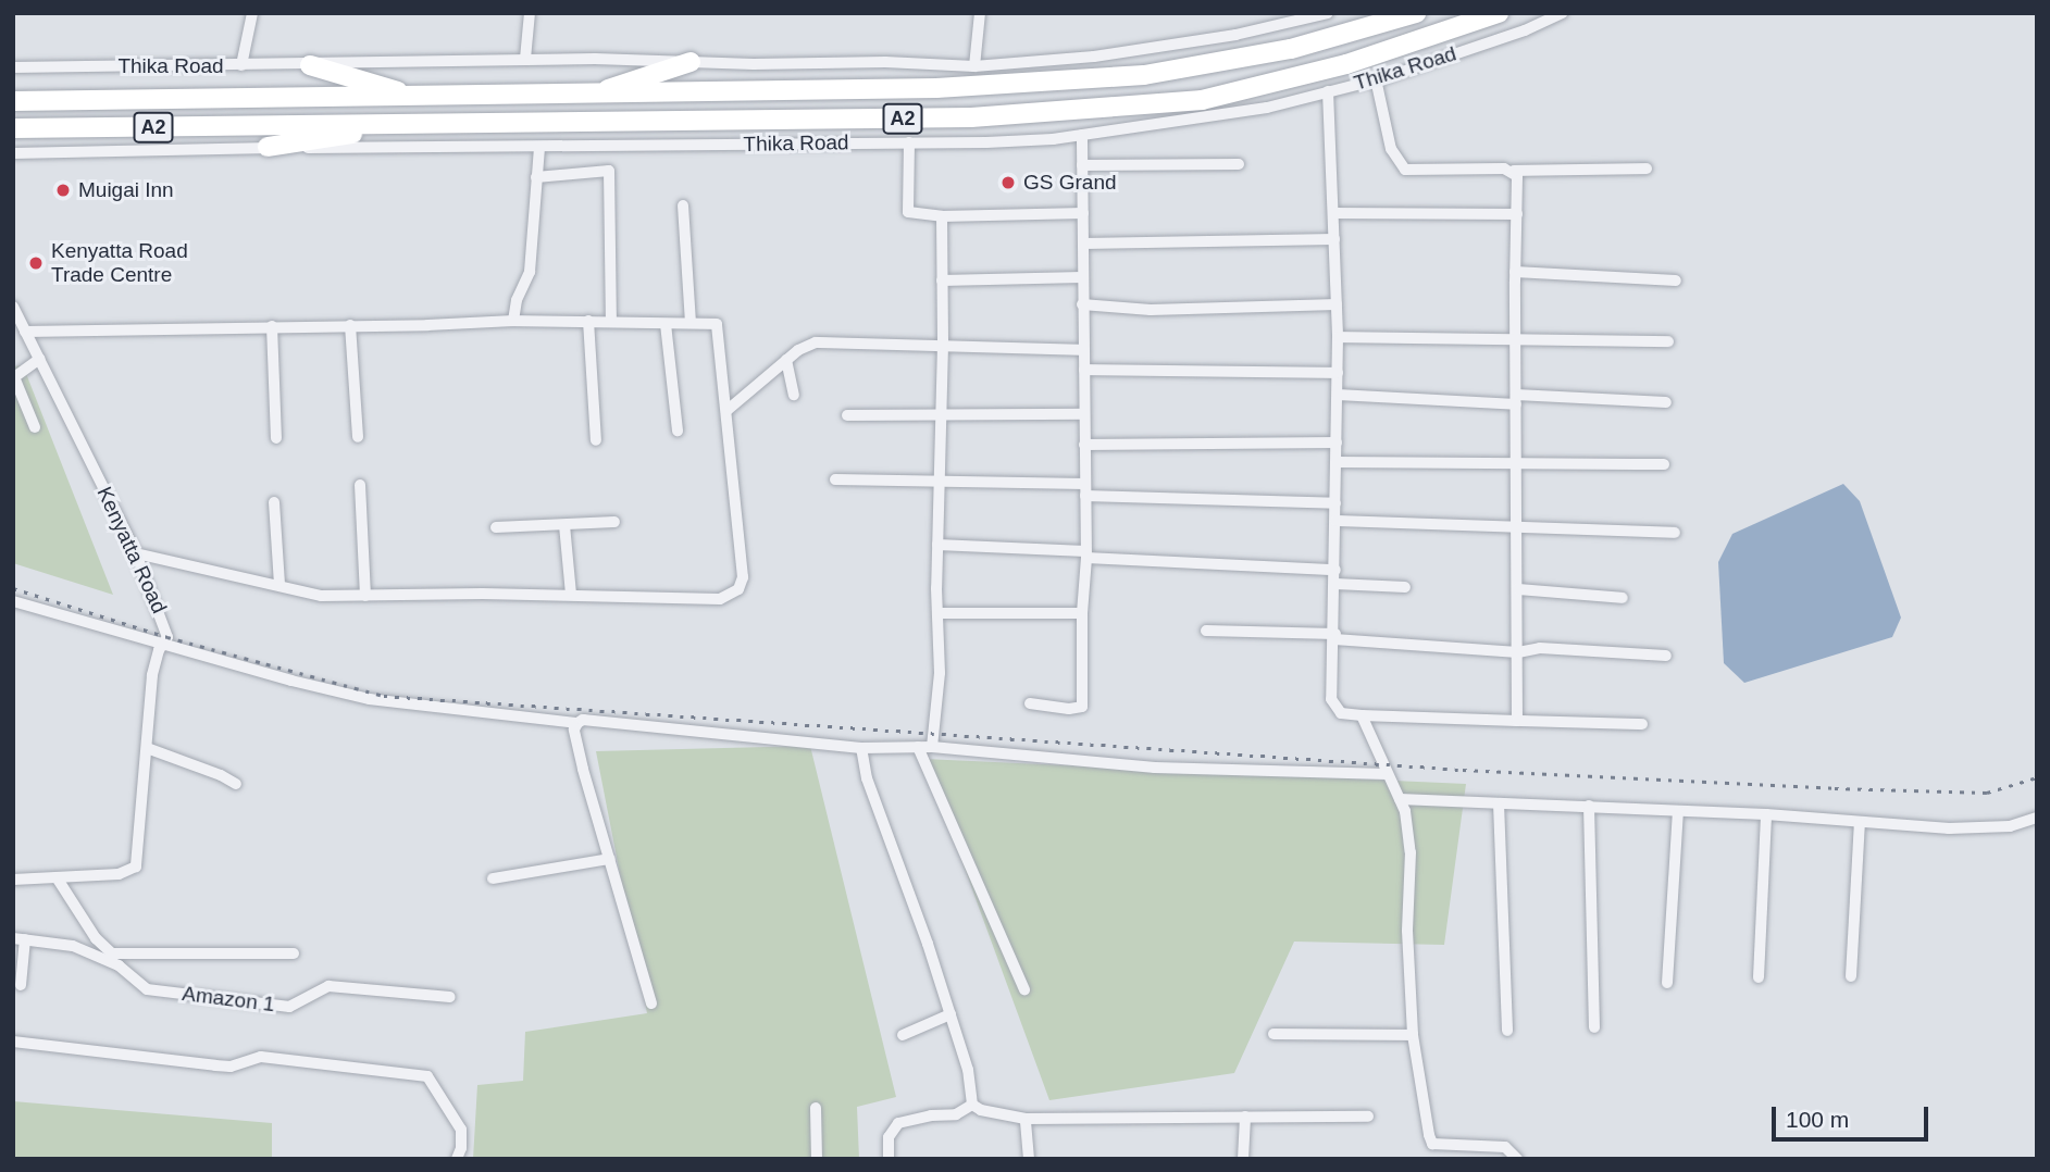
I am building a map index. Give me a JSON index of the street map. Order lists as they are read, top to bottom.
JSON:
{
  "streets": {
    "highway": ["Thika Road", "A2"],
    "street": ["Kenyatta Road", "Amazon 1"]
  },
  "places": ["GS Grand", "Muigai Inn", "Kenyatta Road Trade Centre"],
  "scale_bar": "100 m"
}
